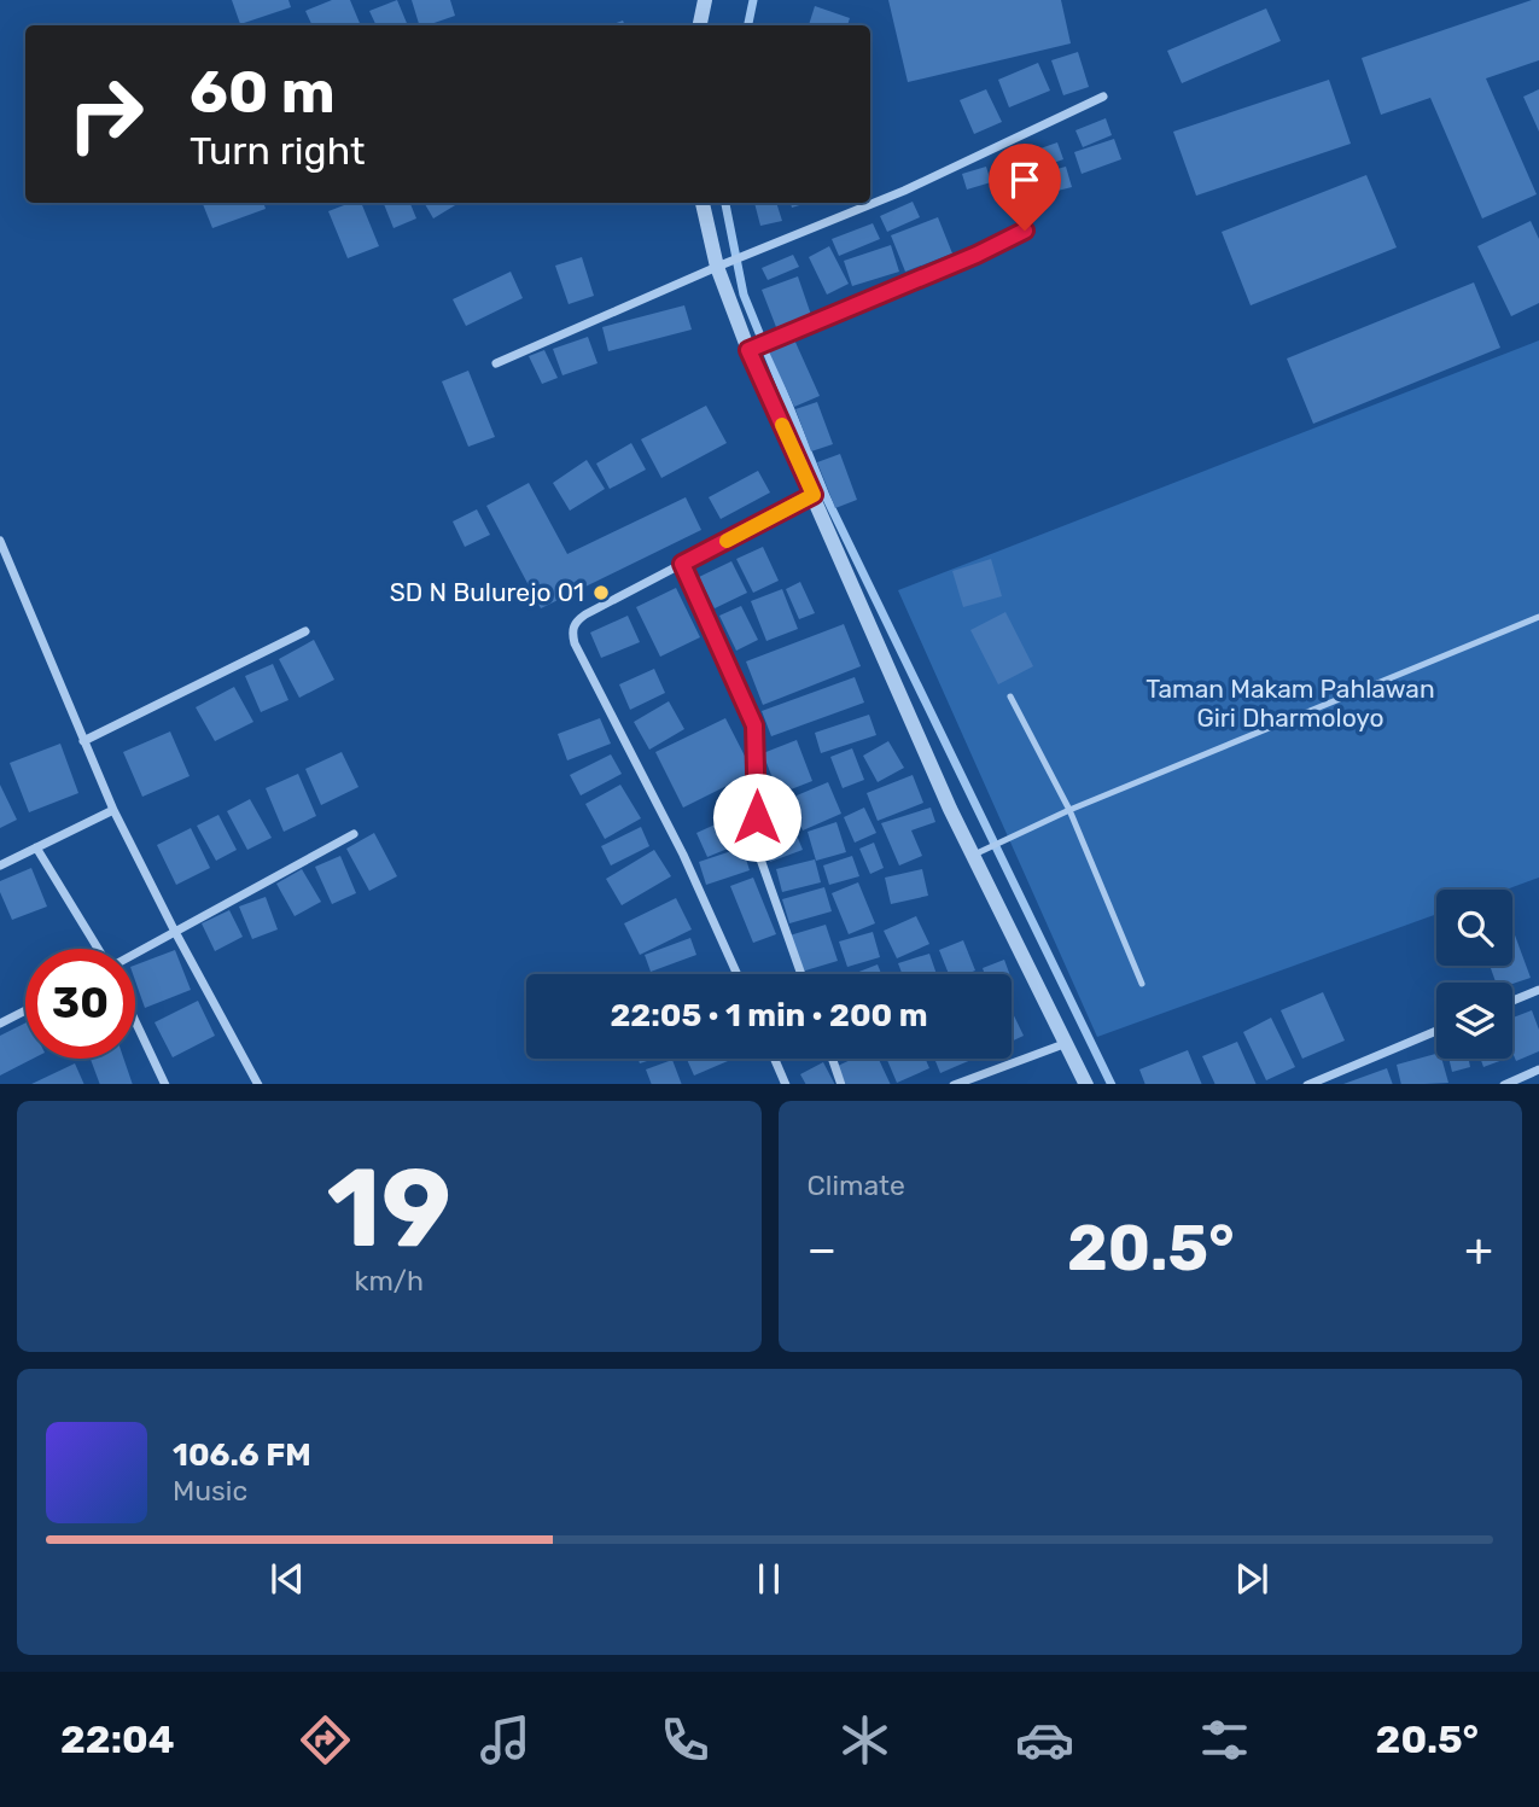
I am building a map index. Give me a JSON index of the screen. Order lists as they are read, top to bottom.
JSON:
{
  "parks": ["Taman Makam Pahlawan Giri Dharmoloyo"],
  "places": ["SD N Bulurejo 01"],
  "page": {
    "turn": ["60 m", "Turn right"],
    "limit": "30",
    "trip": "22:05 · 1 min · 200 m",
    "tile": [
      ["19", "km/h"],
      "Climate"
    ],
    "heat": ["−", "20.5°", "+"],
    "song": ["106.6 FM", "Music"],
    "tabs": ["22:04", "20.5°"]
  }
}
